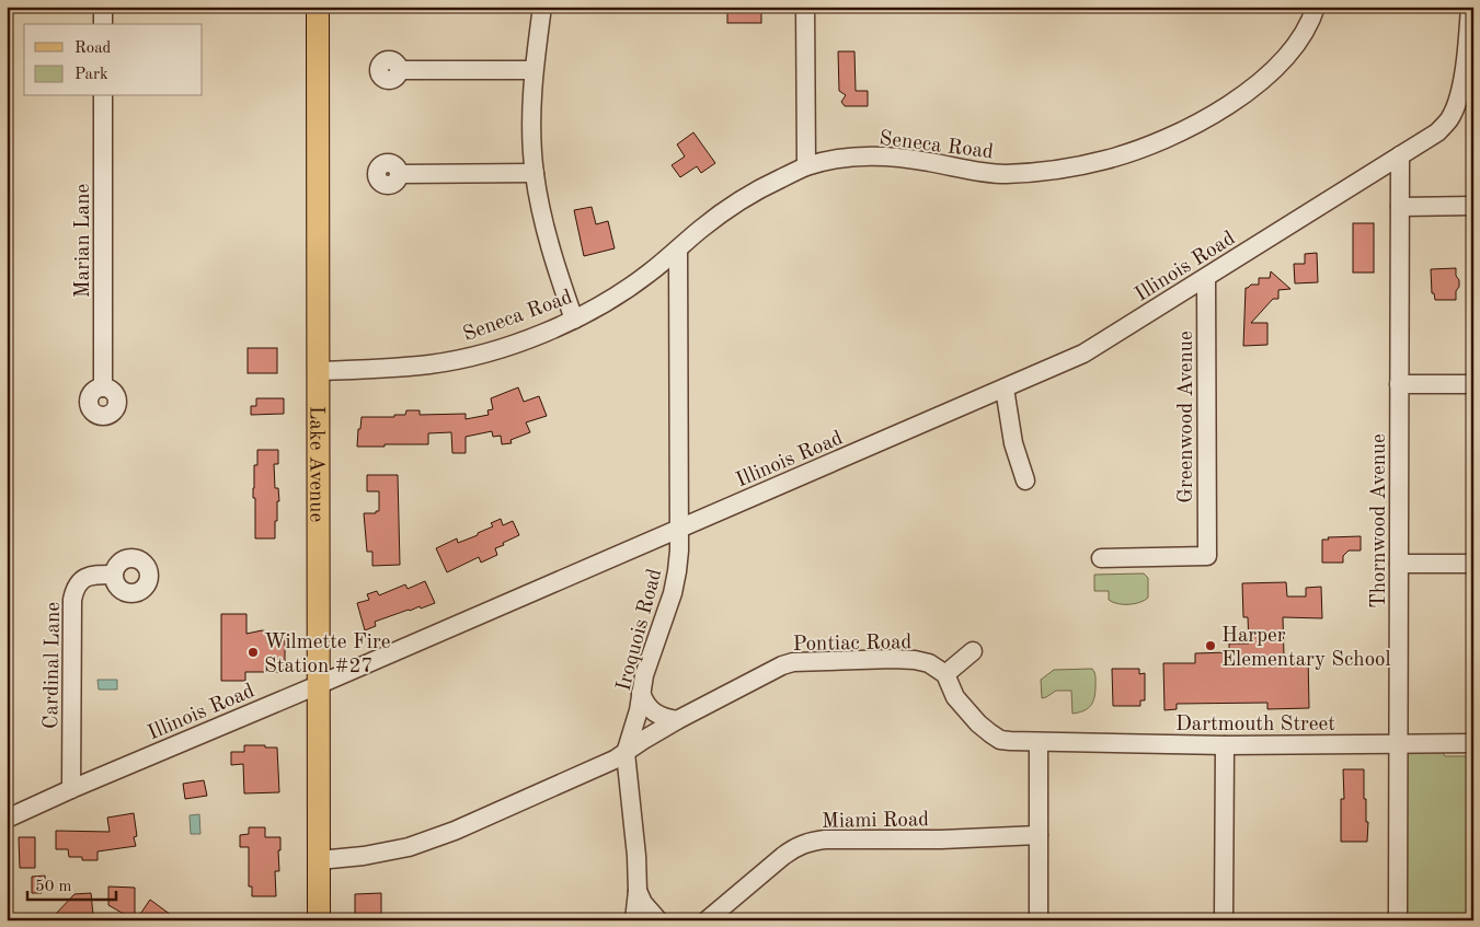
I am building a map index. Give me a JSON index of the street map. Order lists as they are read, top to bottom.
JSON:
{
  "streets": {
    "main road": ["Lake Avenue"],
    "street": [
      "Seneca Road",
      "Marian Lane",
      "Illinois Road",
      "Greenwood Avenue",
      "Thornwood Avenue",
      "Iroquois Road",
      "Pontiac Road",
      "Cardinal Lane",
      "Dartmouth Street",
      "Miami Road"
    ]
  },
  "crossings": [
    ["Seneca Road", "Lake Avenue"],
    ["Seneca Road", "Iroquois Road"],
    ["Illinois Road", "Greenwood Avenue"],
    ["Illinois Road", "Lake Avenue"],
    ["Illinois Road", "Thornwood Avenue"],
    ["Illinois Road", "Iroquois Road"],
    ["Illinois Road", "Cardinal Lane"],
    ["Lake Avenue", "Pontiac Road"],
    ["Thornwood Avenue", "Dartmouth Street"],
    ["Iroquois Road", "Pontiac Road"]
  ],
  "places": ["Harper Elementary School", "Wilmette Fire Station #27"],
  "legend": ["Road", "Park"],
  "scale_bar": "50 m"
}
